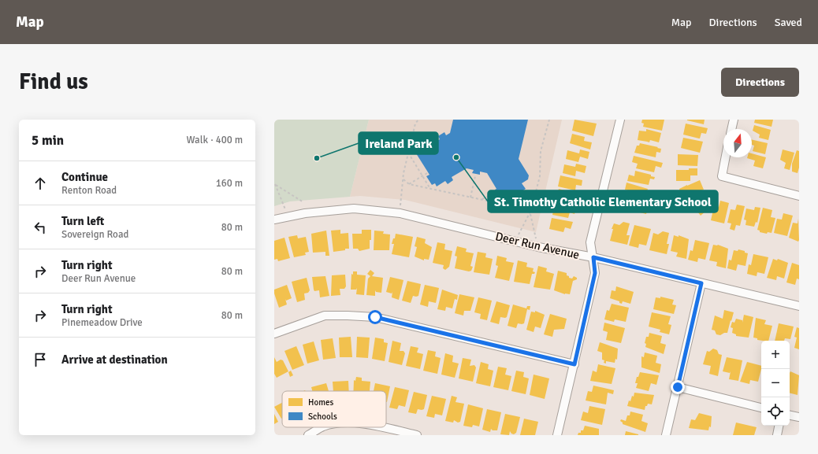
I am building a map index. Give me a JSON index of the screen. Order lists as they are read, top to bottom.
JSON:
{
  "streets": {
    "street": ["Deer Run Avenue"]
  },
  "places": ["St. Timothy Catholic Elementary School", "Ireland Park"],
  "legend": ["Homes", "Schools"],
  "north": "top",
  "page": {
    "header": "Map",
    "nav": ["Map", "Directions", "Saved"],
    "buttons": "Directions",
    "title": "Find us",
    "heading": ["5 min", "Walk · 400 m"],
    "list": [
      ["Continue", "Renton Road", "160 m"],
      ["Turn left", "Sovereign Road", "80 m"],
      ["Turn right", "Deer Run Avenue", "80 m"],
      ["Turn right", "Pinemeadow Drive", "80 m"],
      "Arrive at destination"
    ],
    "map_buttons": ["+", "−"]
  }
}
